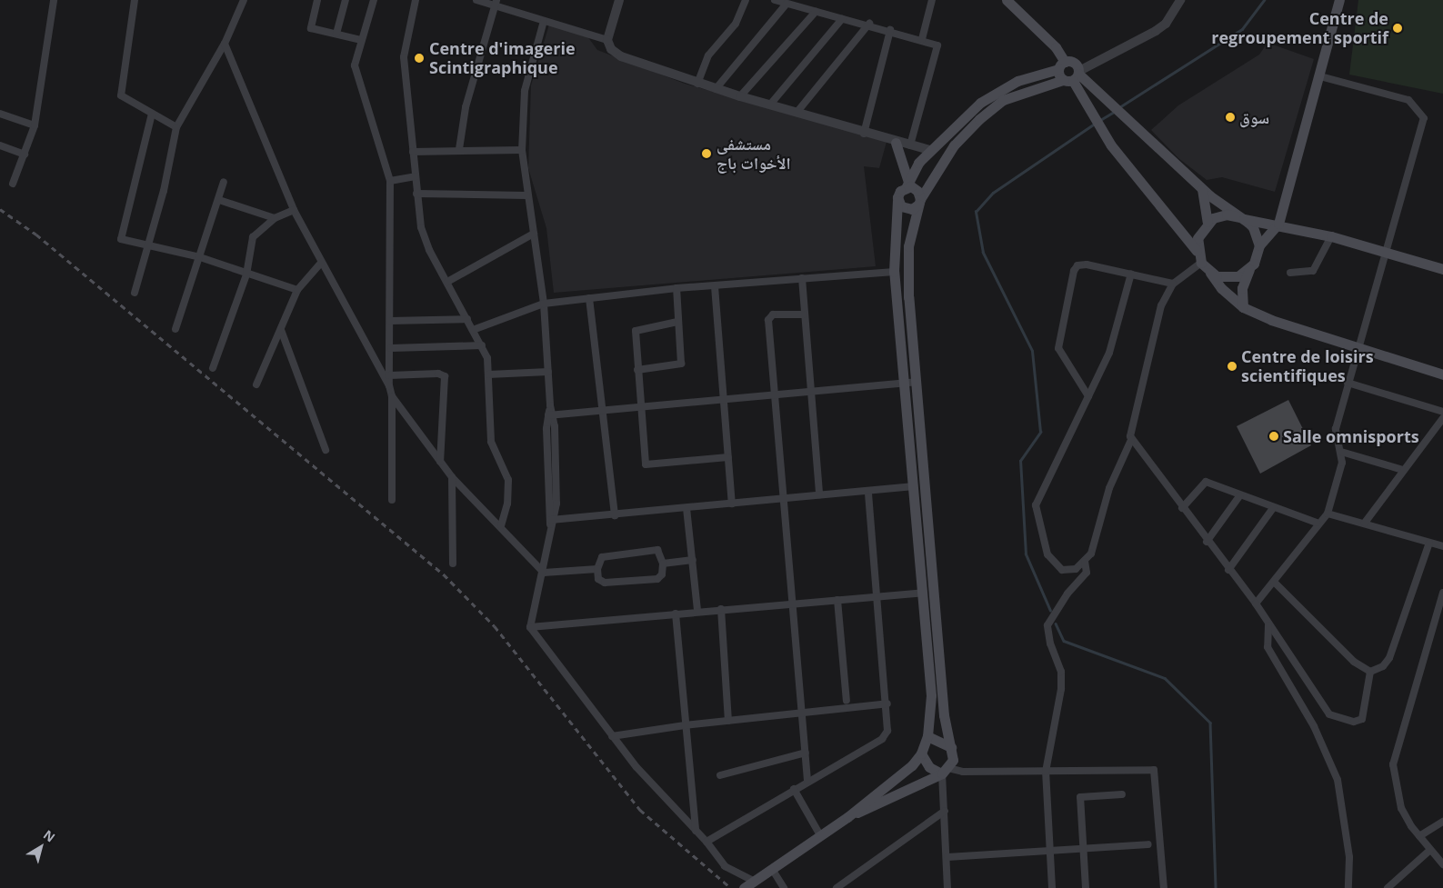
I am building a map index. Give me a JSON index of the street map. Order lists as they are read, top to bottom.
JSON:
{
  "places": [
    "Centre de regroupement sportif",
    "Centre d'imagerie Scintigraphique",
    "سوق",
    "مستشفى الأخوات باج",
    "Centre de loisirs scientifiques",
    "Salle omnisports"
  ],
  "north": "top right"
}
